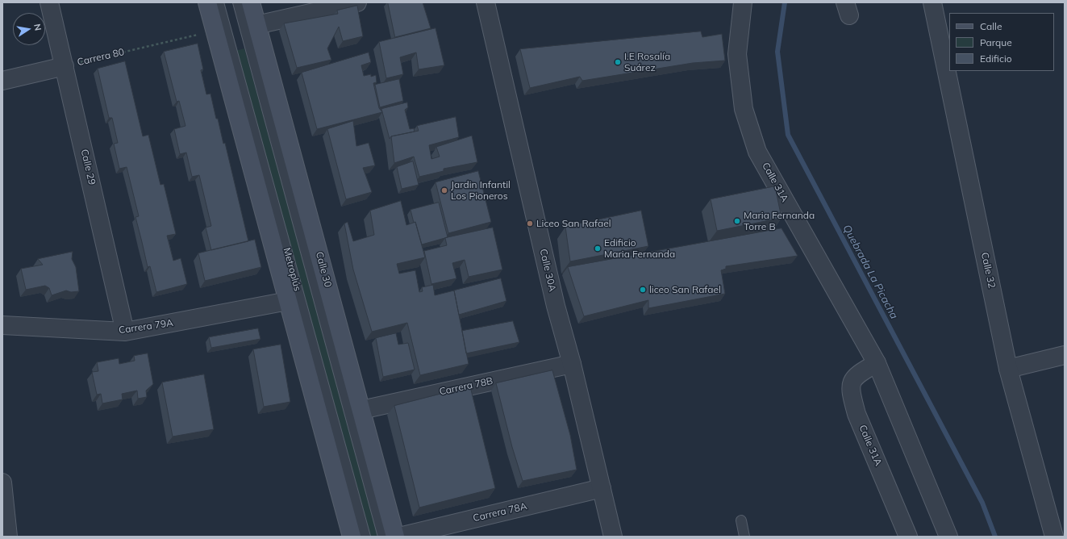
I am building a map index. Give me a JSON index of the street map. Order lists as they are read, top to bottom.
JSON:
{
  "streets": {
    "main road": ["Calle 30"],
    "street": [
      "Carrera 80",
      "Calle 29",
      "Calle 31A",
      "Calle 30A",
      "Calle 32",
      "Carrera 79A",
      "Carrera 78B",
      "Carrera 78A"
    ],
    "lane": ["Metroplús"]
  },
  "crossings": [
    ["Carrera 80", "Calle 29"],
    ["Calle 29", "Carrera 79A"],
    ["Calle 30", "Carrera 78B"],
    ["Calle 30A", "Carrera 78B"],
    ["Calle 30A", "Carrera 78A"]
  ],
  "water": ["Quebrada La Picacha"],
  "places": [
    "I.E Rosalía Suárez",
    "Jardin Infantil Los Pioneros",
    "Maria Fernanda Torre B",
    "Liceo San Rafael",
    "Edificio Maria Fernanda",
    "liceo San Rafael"
  ],
  "legend": ["Calle", "Parque", "Edificio"],
  "north": "right"
}
